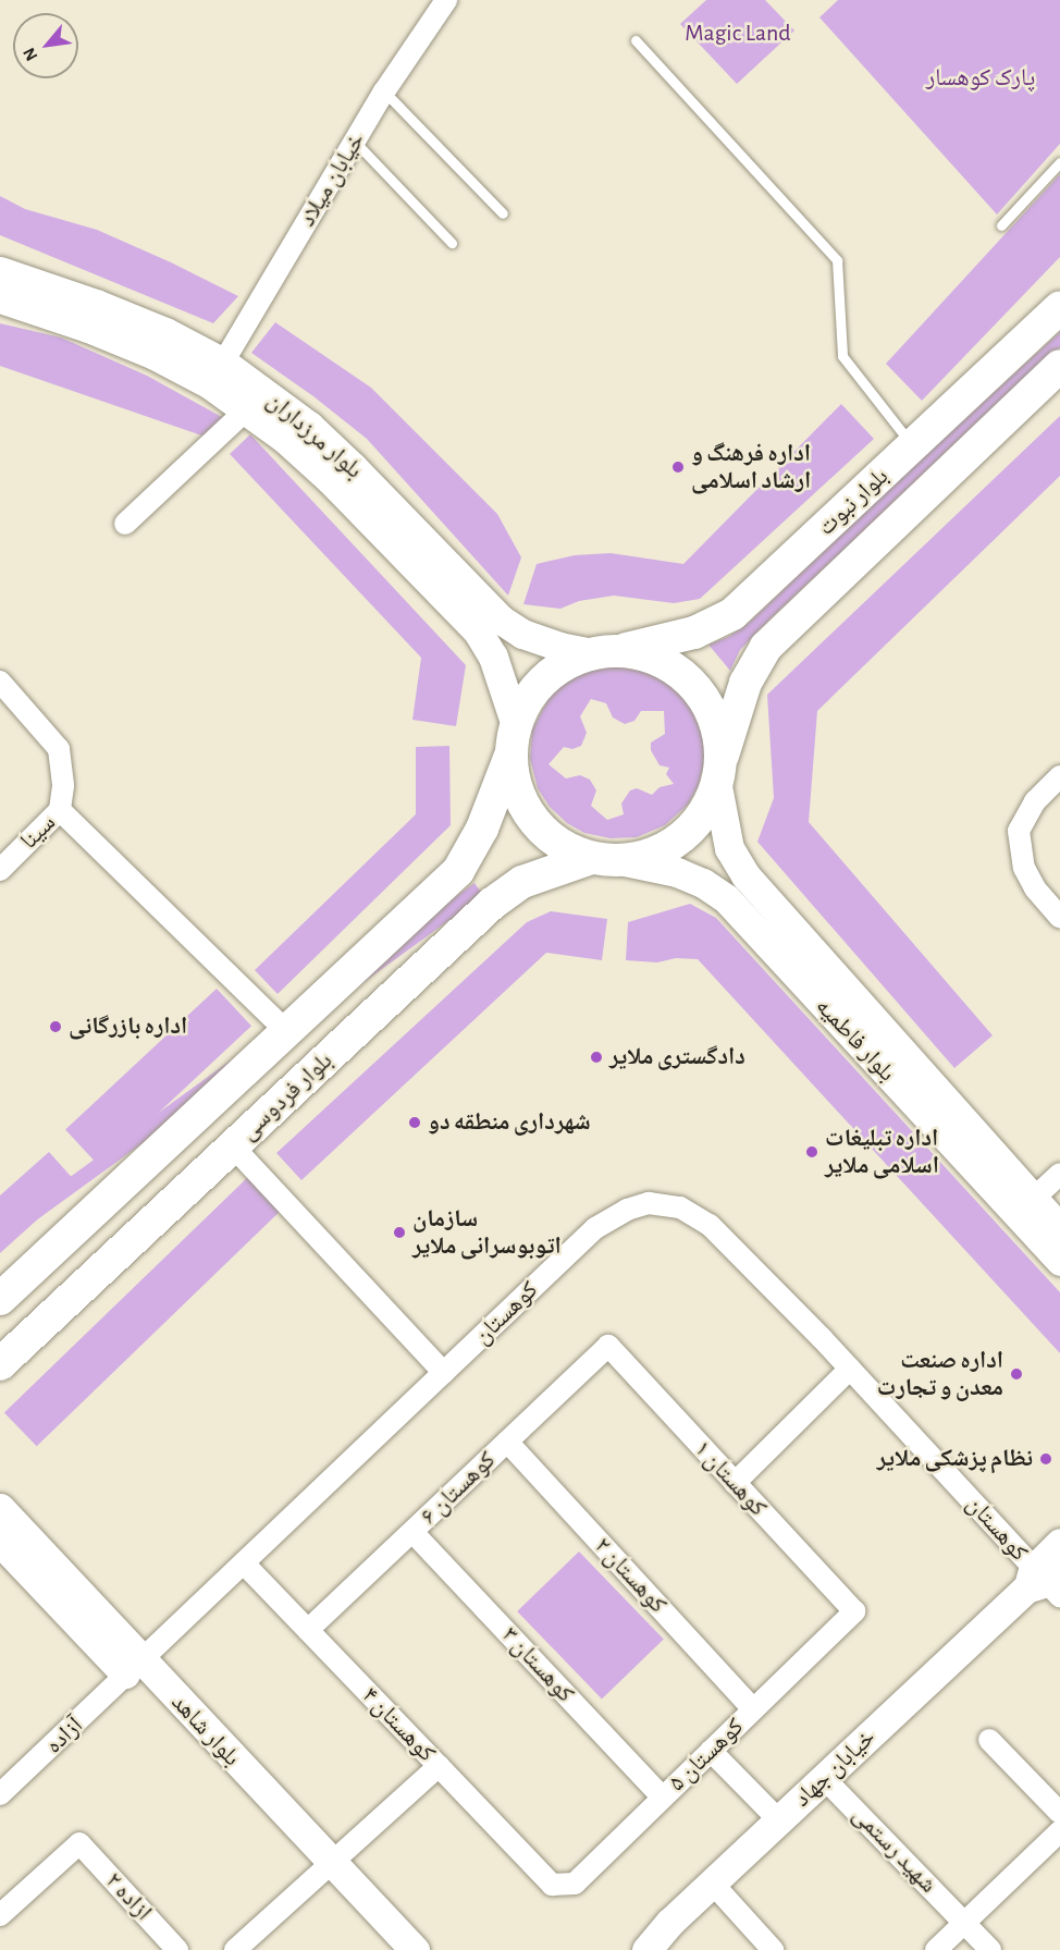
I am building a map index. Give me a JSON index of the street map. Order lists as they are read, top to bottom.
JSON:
{
  "streets": {
    "main road": [
      "بلوار مرزداران",
      "بلوار نبوت",
      "بلوار فاطمیه",
      "بلوار فردوسی",
      "بلوار شاهد",
      "خیابان جهاد"
    ],
    "street": [
      "خیابان میلاد",
      "سینا",
      "کوهستان",
      "کوهستان ۱",
      "کوهستان ۶",
      "کوهستان ۲",
      "کوهستان ۳",
      "کوهستان ۴",
      "آزاده",
      "کوهستان ۵",
      "شهید رستمی",
      "ازاده ۲"
    ]
  },
  "crossings": [
    ["خیابان میلاد", "بلوار مرزداران"],
    ["بلوار مرزداران", "بلوار نبوت"],
    ["بلوار مرزداران", "بلوار فاطمیه"],
    ["بلوار مرزداران", "بلوار فردوسی"],
    ["بلوار نبوت", "بلوار فاطمیه"],
    ["بلوار نبوت", "بلوار فردوسی"],
    ["بلوار فاطمیه", "بلوار فردوسی"],
    ["کوهستان", "کوهستان ۴"],
    ["کوهستان", "بلوار شاهد"],
    ["کوهستان", "آزاده"],
    ["کوهستان", "خیابان جهاد"],
    ["کوهستان ۱", "کوهستان ۶"],
    ["کوهستان ۱", "کوهستان ۵"],
    ["کوهستان ۶", "کوهستان ۲"],
    ["کوهستان ۶", "کوهستان ۳"],
    ["کوهستان ۶", "کوهستان ۴"],
    ["کوهستان ۲", "کوهستان ۵"],
    ["کوهستان ۳", "کوهستان ۵"],
    ["کوهستان ۴", "کوهستان ۵"],
    ["بلوار شاهد", "آزاده"],
    ["خیابان جهاد", "شهید رستمی"]
  ],
  "parks": ["Magic Land", "پارک کوهسار"],
  "places": [
    "اداره فرهنگ و ارشاد اسلامی",
    "اداره بازرگانی",
    "دادگستری ملایر",
    "شهرداری منطقه دو",
    "اداره تبلیغات اسلامی ملایر",
    "سازمان اتوبوسرانی ملایر",
    "اداره صنعت معدن و تجارت",
    "نظام پزشکی ملایر"
  ],
  "north": "bottom left"
}
